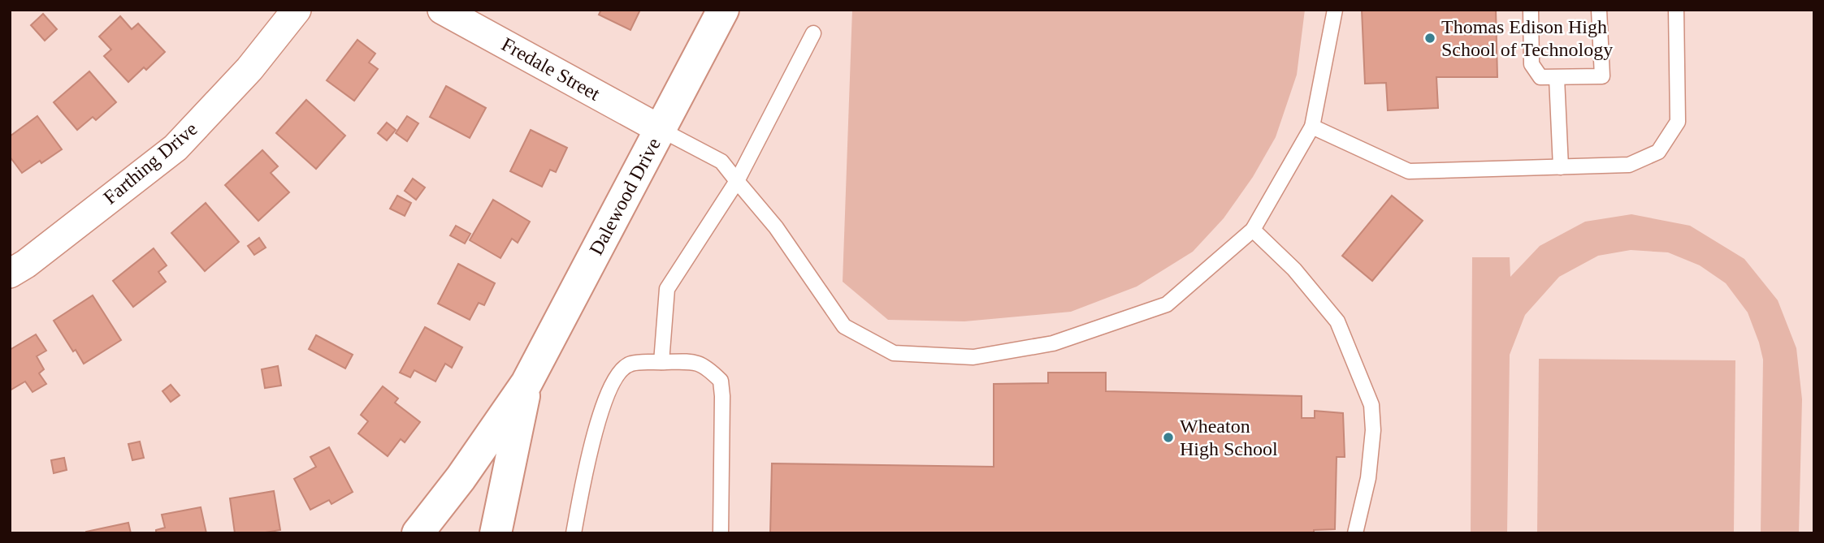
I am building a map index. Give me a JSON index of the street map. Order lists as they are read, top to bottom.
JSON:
{
  "streets": {
    "street": ["Fredale Street", "Farthing Drive", "Dalewood Drive"]
  },
  "crossings": [
    ["Fredale Street", "Dalewood Drive"]
  ],
  "places": ["Thomas Edison High School of Technology", "Wheaton High School"]
}
